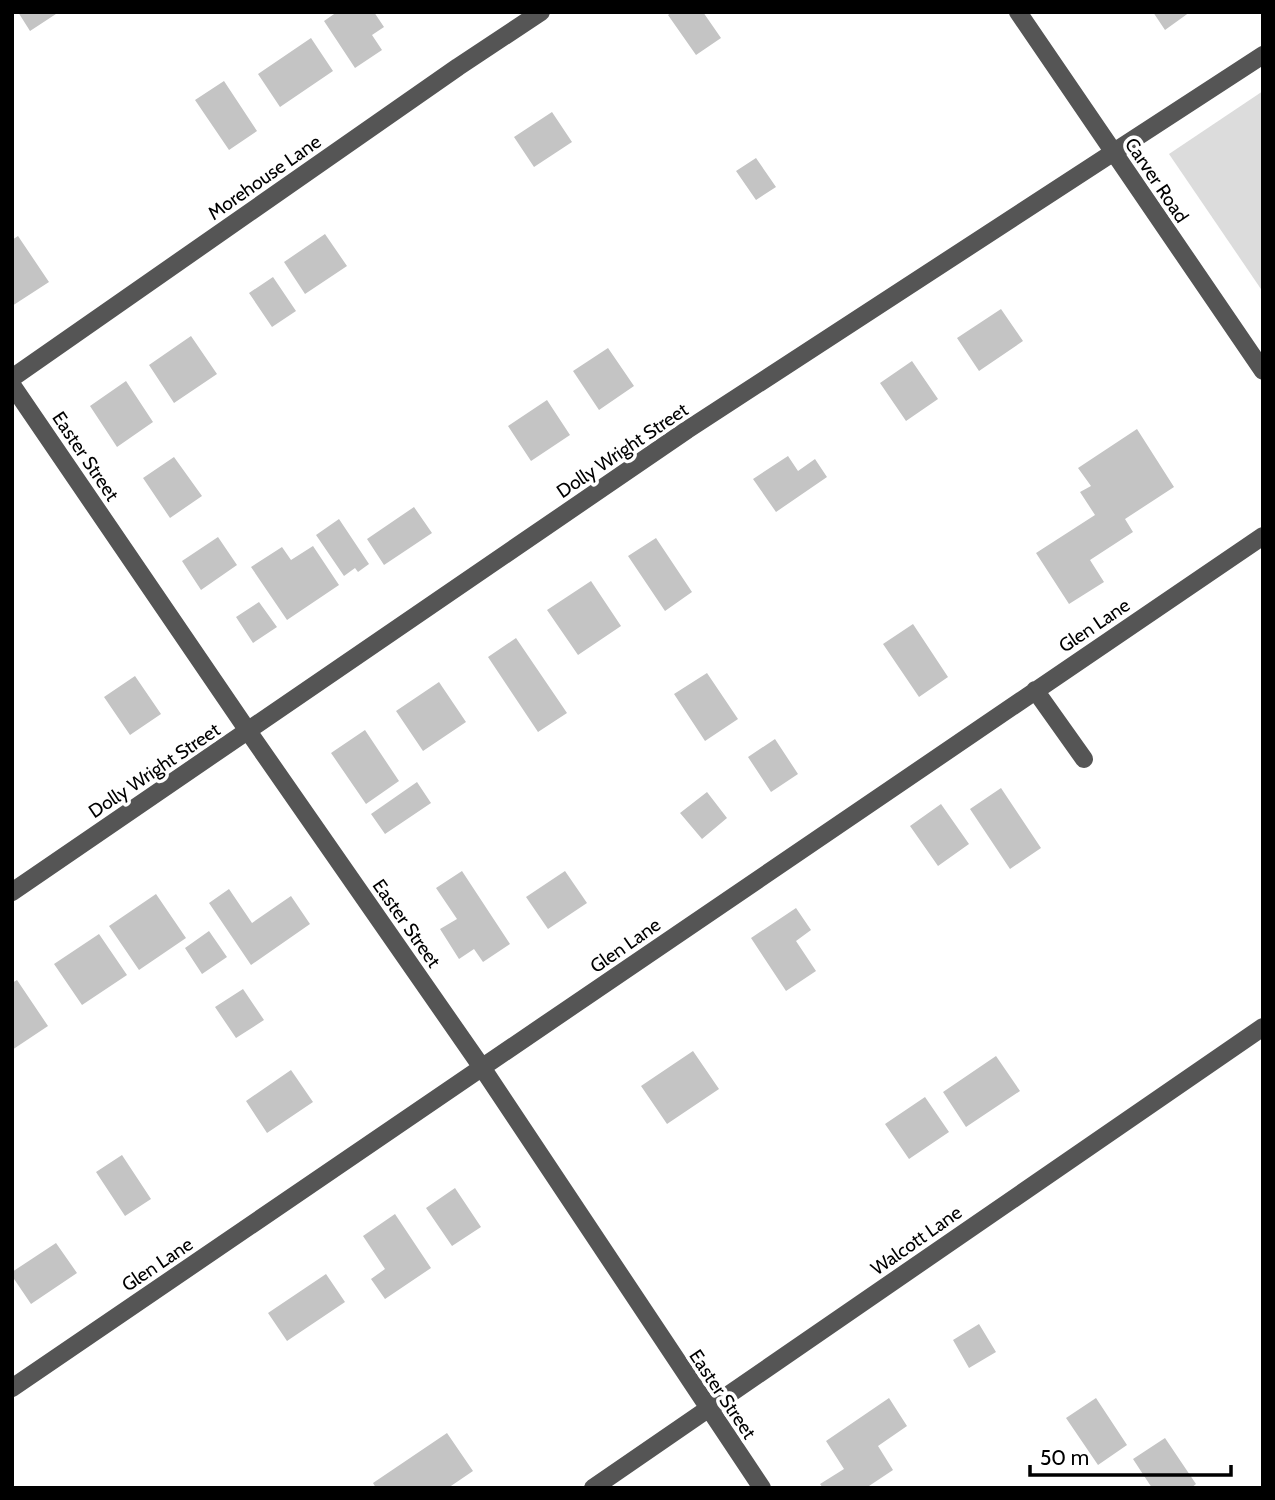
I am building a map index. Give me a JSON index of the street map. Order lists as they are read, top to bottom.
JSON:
{
  "streets": {
    "street": [
      "Morehouse Lane",
      "Carver Road",
      "Dolly Wright Street",
      "Easter Street",
      "Glen Lane",
      "Walcott Lane"
    ]
  },
  "crossings": [
    ["Carver Road", "Dolly Wright Street"],
    ["Dolly Wright Street", "Easter Street"],
    ["Easter Street", "Glen Lane"],
    ["Easter Street", "Walcott Lane"]
  ],
  "scale_bar": "50 m"
}
